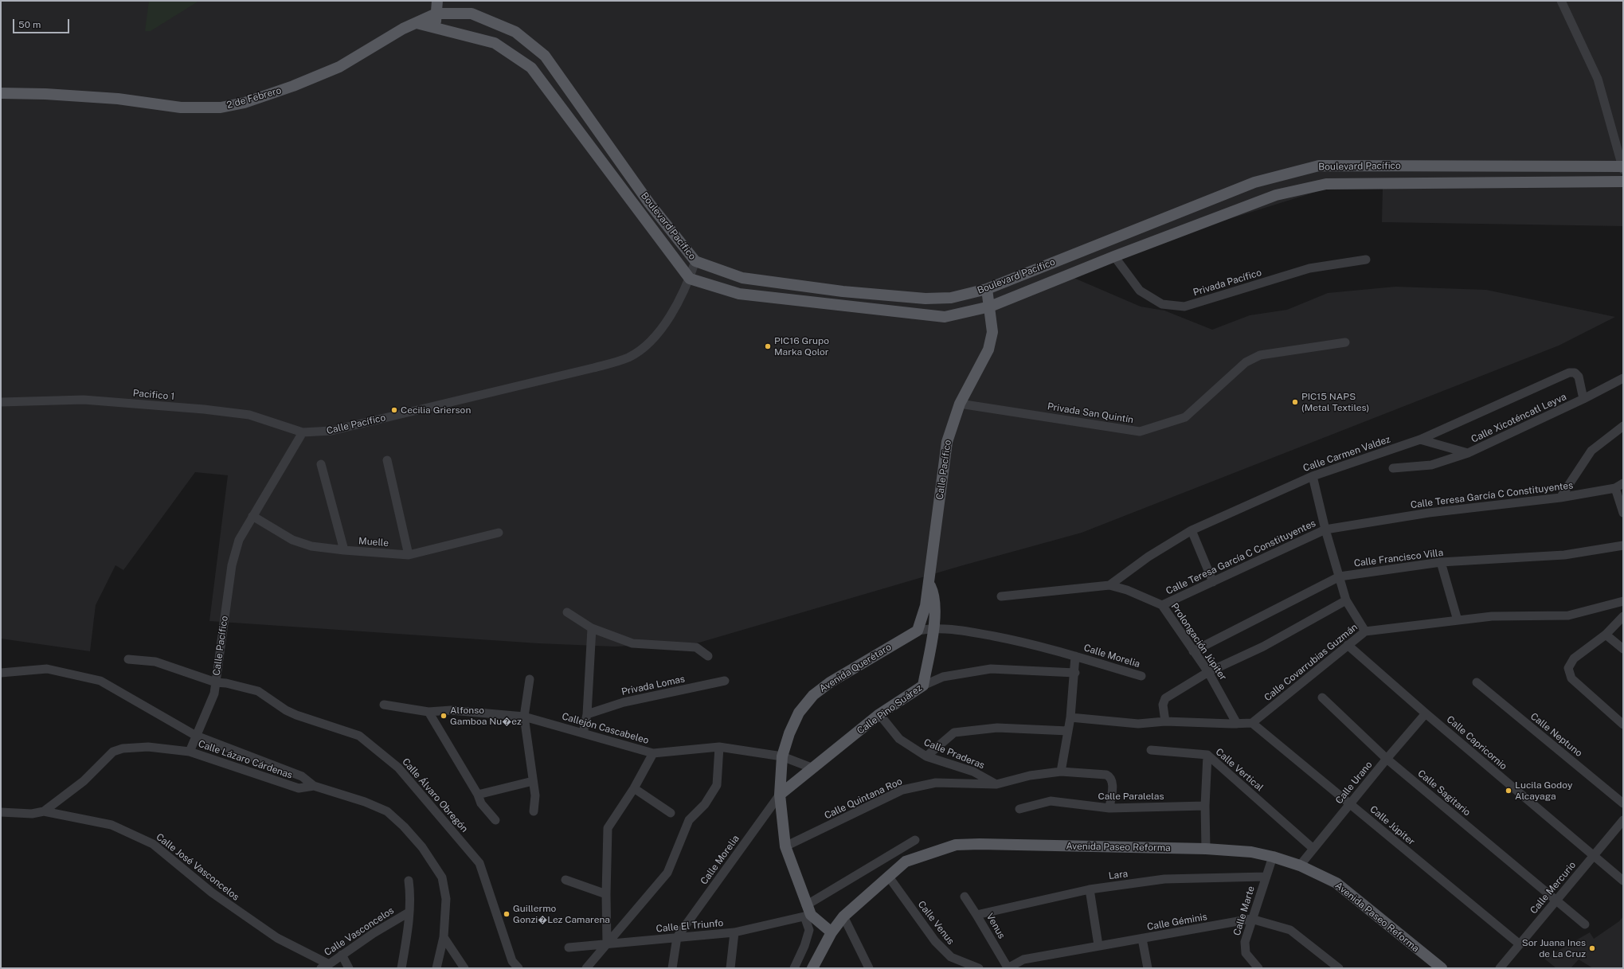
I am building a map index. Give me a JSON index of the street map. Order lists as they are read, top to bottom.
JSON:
{
  "streets": {
    "main road": [
      "2 de Febrero",
      "Boulevard Pacífico",
      "Calle Pacífico",
      "Avenida Querétaro",
      "Calle Pino Suárez",
      "Avenida Paseo Reforma"
    ],
    "street": [
      "Privada Pacífico",
      "Pacifico 1",
      "Privada San Quintín",
      "Calle Xicoténcatl Leyva",
      "Calle Carmen Valdez",
      "Calle Teresa García C Constituyentes",
      "Muelle",
      "Calle Francisco Villa",
      "Prolongación Júpiter",
      "Calle Morelia",
      "Calle Covarrubias Guzmán",
      "Privada Lomas",
      "Callejón Cascabeleo",
      "Calle Neptuno",
      "Calle Capricornio",
      "Calle Praderas",
      "Calle Lázaro Cárdenas",
      "Calle Vertical",
      "Calle Urano",
      "Calle Sagitario",
      "Calle Álvaro Obregón",
      "Calle Paralelas",
      "Calle Quintana Roo",
      "Calle Júpiter",
      "Calle José Vasconcelos",
      "Lara",
      "Calle Mercurio",
      "Calle Marte",
      "Calle Géminis",
      "Calle Venus",
      "Calle El Triunfo",
      "Venus",
      "Calle Vasconcelos"
    ]
  },
  "crossings": [
    ["2 de Febrero", "Boulevard Pacífico"],
    ["Boulevard Pacífico", "Privada Pacífico"],
    ["Boulevard Pacífico", "Calle Pacífico"],
    ["Pacifico 1", "Calle Pacífico"],
    ["Privada San Quintín", "Calle Pacífico"],
    ["Calle Xicoténcatl Leyva", "Calle Carmen Valdez"],
    ["Calle Pacífico", "Muelle"],
    ["Calle Pacífico", "Avenida Querétaro"],
    ["Calle Pacífico", "Calle Pino Suárez"],
    ["Calle Pacífico", "Calle Lázaro Cárdenas"],
    ["Calle Pacífico", "Calle Álvaro Obregón"],
    ["Calle Carmen Valdez", "Calle Teresa García C Constituyentes"],
    ["Calle Teresa García C Constituyentes", "Prolongación Júpiter"],
    ["Calle Francisco Villa", "Prolongación Júpiter"],
    ["Calle Morelia", "Avenida Querétaro"],
    ["Calle Morelia", "Calle Pino Suárez"],
    ["Calle Morelia", "Calle El Triunfo"],
    ["Calle Covarrubias Guzmán", "Calle Capricornio"],
    ["Calle Covarrubias Guzmán", "Calle Júpiter"],
    ["Avenida Querétaro", "Calle Pino Suárez"],
    ["Avenida Querétaro", "Callejón Cascabeleo"],
    ["Avenida Querétaro", "Calle Quintana Roo"],
    ["Avenida Querétaro", "Calle El Triunfo"],
    ["Calle Pino Suárez", "Callejón Cascabeleo"],
    ["Calle Pino Suárez", "Calle Praderas"],
    ["Calle Capricornio", "Calle Urano"],
    ["Calle Capricornio", "Calle Mercurio"],
    ["Calle Praderas", "Calle Quintana Roo"],
    ["Calle Lázaro Cárdenas", "Calle José Vasconcelos"],
    ["Calle Vertical", "Calle Urano"],
    ["Calle Vertical", "Calle Paralelas"],
    ["Calle Vertical", "Avenida Paseo Reforma"],
    ["Calle Urano", "Calle Sagitario"],
    ["Calle Urano", "Calle Júpiter"],
    ["Calle Urano", "Avenida Paseo Reforma"],
    ["Calle Sagitario", "Calle Mercurio"],
    ["Calle Paralelas", "Calle Quintana Roo"],
    ["Calle Júpiter", "Calle Mercurio"],
    ["Avenida Paseo Reforma", "Calle Marte"],
    ["Avenida Paseo Reforma", "Calle Venus"],
    ["Calle José Vasconcelos", "Calle Vasconcelos"],
    ["Lara", "Calle Marte"],
    ["Lara", "Venus"],
    ["Calle Marte", "Calle Géminis"],
    ["Calle Géminis", "Venus"]
  ],
  "places": [
    "PIC16 Grupo Marka Qolor",
    "PIC15 NAPS (Metal Textiles)",
    "Cecilia Grierson",
    "Alfonso Gamboa Nu�ez",
    "Lucila Godoy Alcayaga",
    "Guillermo Gonzi�Lez Camarena",
    "Sor Juana Ines de La Cruz"
  ],
  "scale_bar": "50 m"
}
